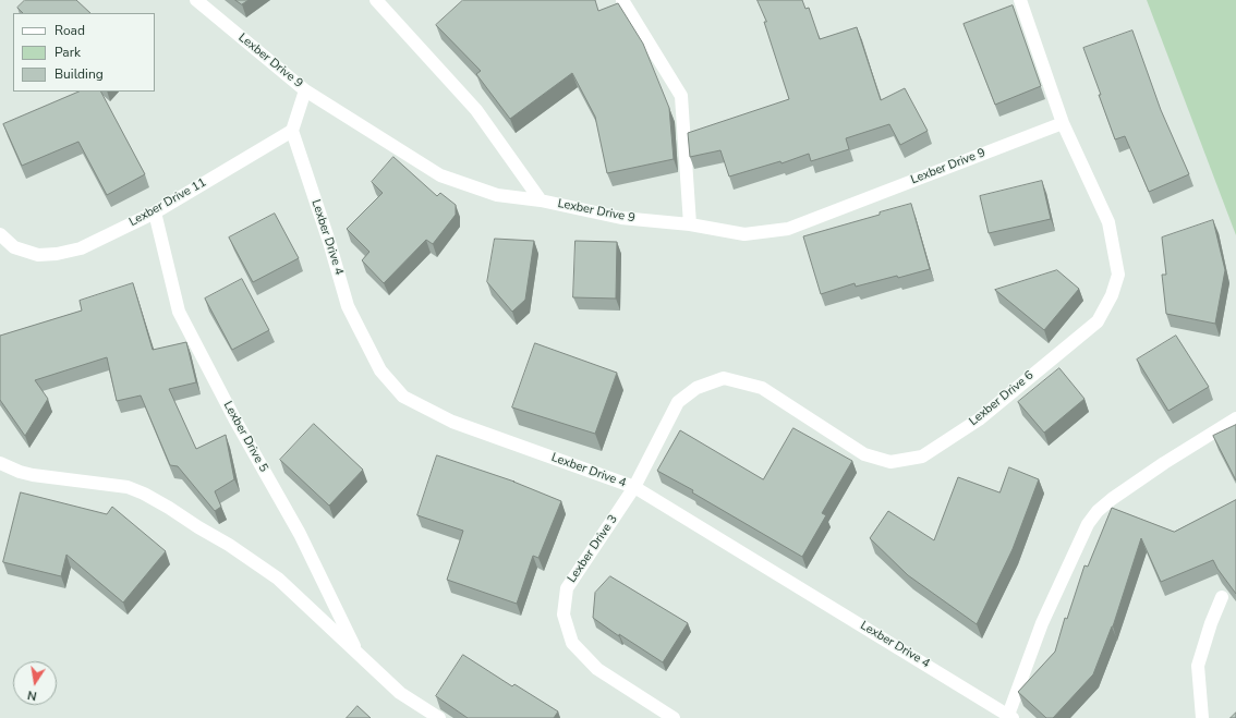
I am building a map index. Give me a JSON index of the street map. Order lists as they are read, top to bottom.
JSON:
{
  "streets": {
    "street": [
      "Lexber Drive 9",
      "Lexber Drive 11",
      "Lexber Drive 4",
      "Lexber Drive 6",
      "Lexber Drive 5",
      "Lexber Drive 3"
    ]
  },
  "crossings": [
    ["Lexber Drive 9", "Lexber Drive 6"],
    ["Lexber Drive 11", "Lexber Drive 4"],
    ["Lexber Drive 11", "Lexber Drive 5"],
    ["Lexber Drive 4", "Lexber Drive 6"],
    ["Lexber Drive 4", "Lexber Drive 3"],
    ["Lexber Drive 6", "Lexber Drive 3"]
  ],
  "legend": ["Road", "Park", "Building"],
  "north": "bottom"
}
